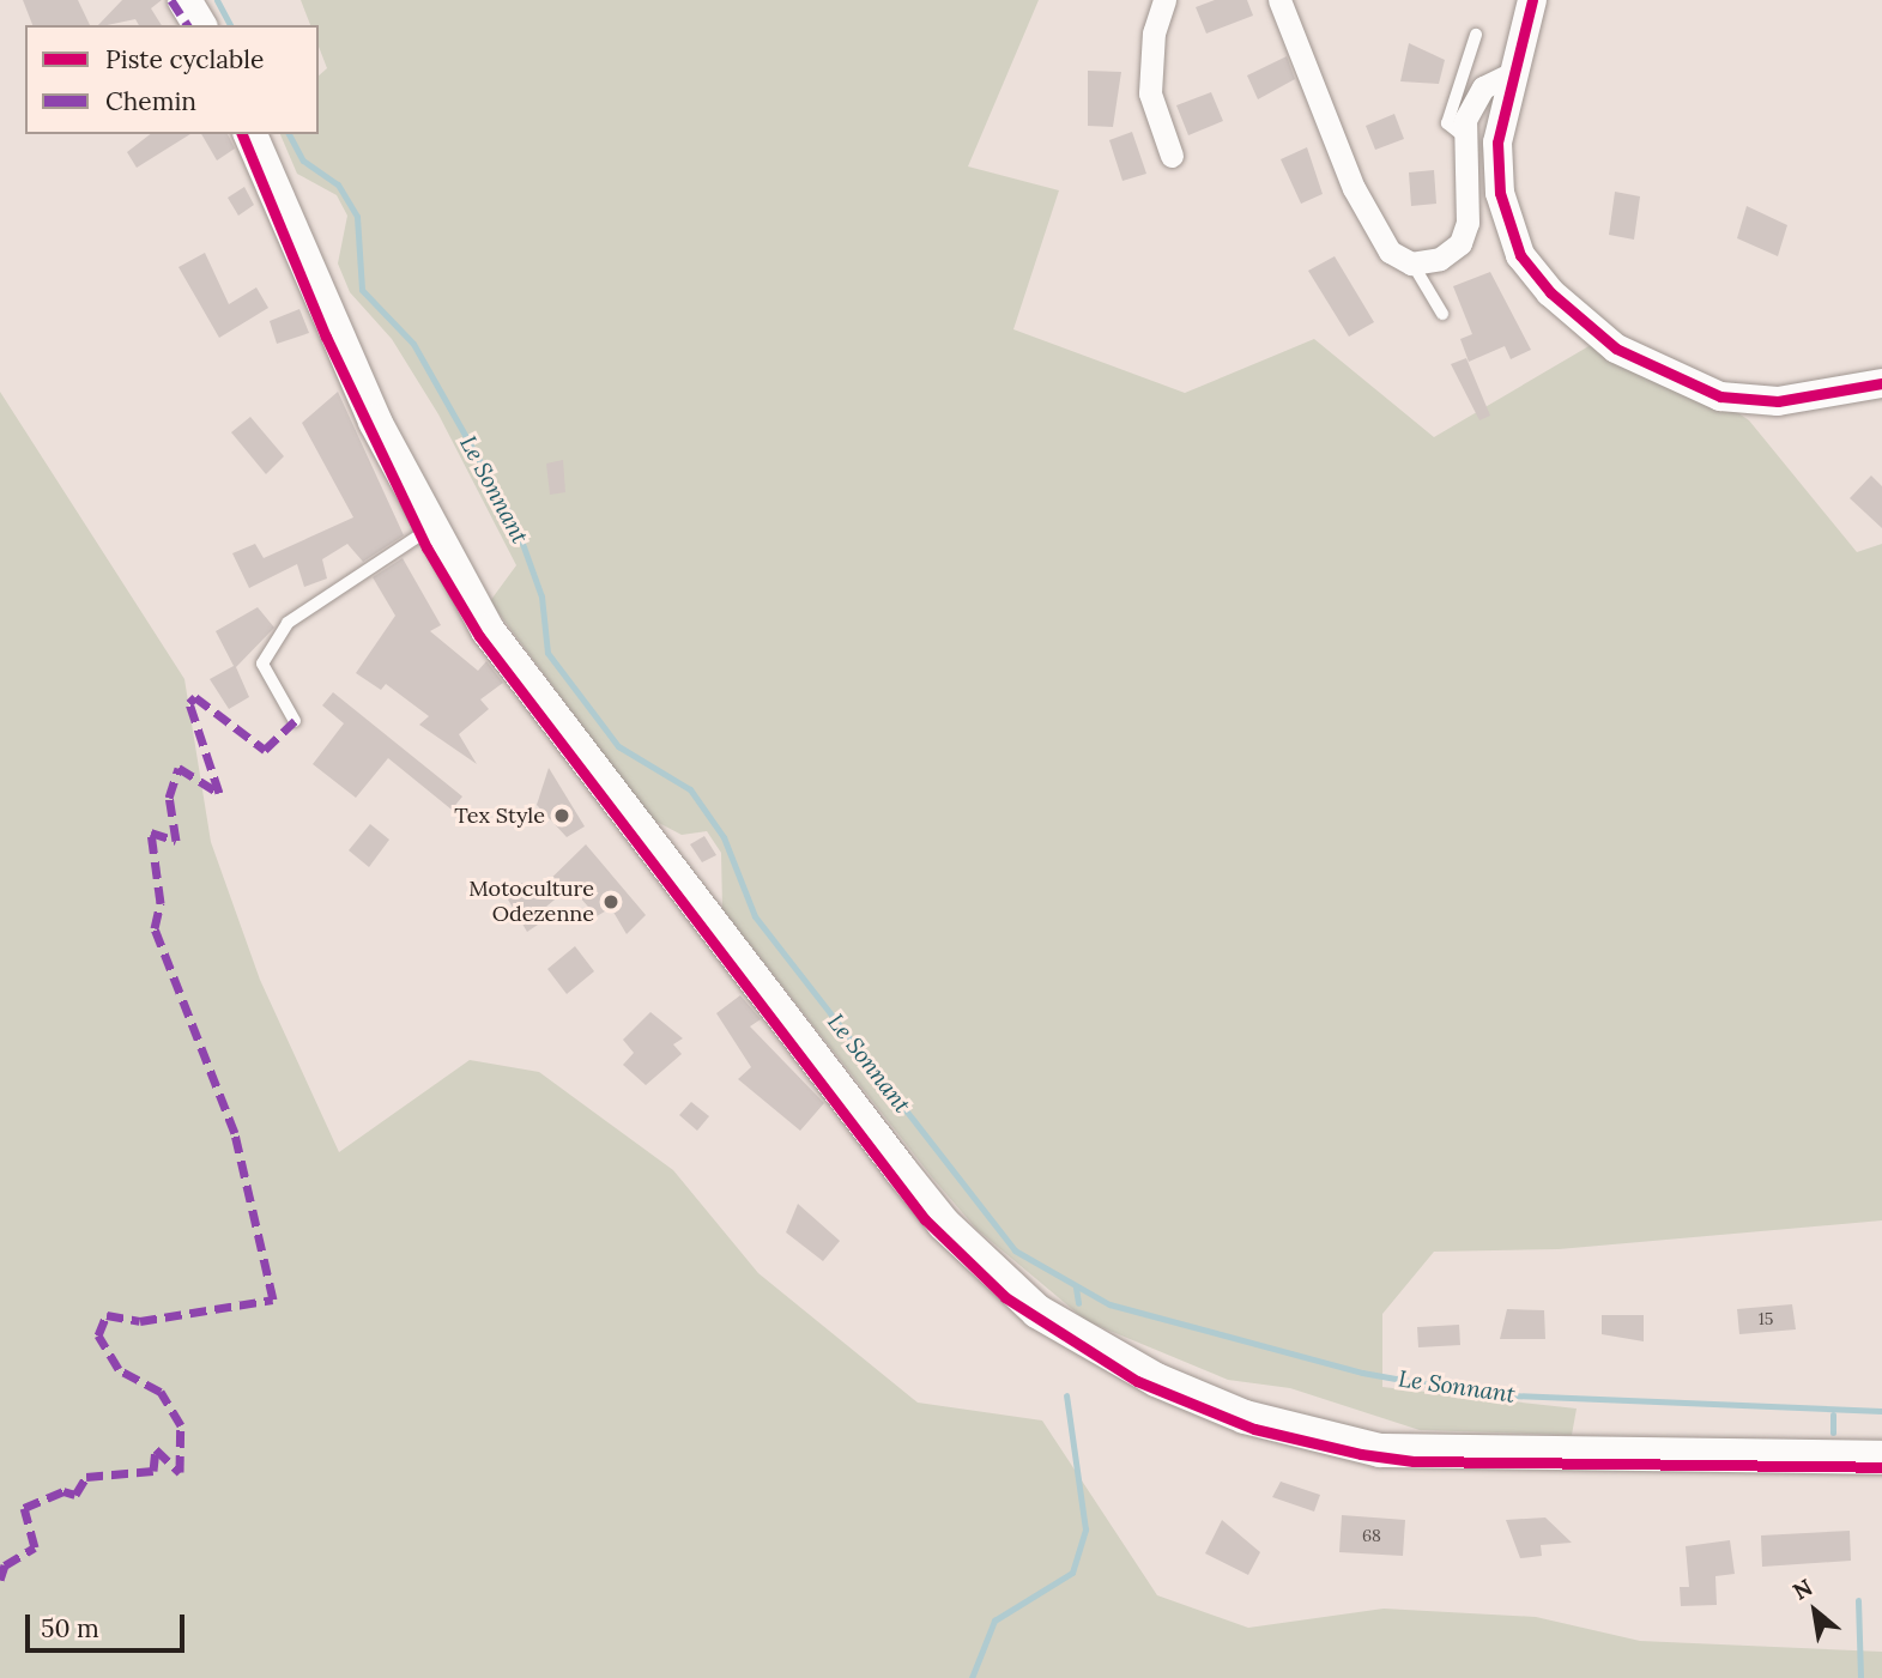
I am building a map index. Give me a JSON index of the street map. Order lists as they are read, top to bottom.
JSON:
{
  "water": ["Le Sonnant"],
  "places": ["Tex Style", "Motoculture Odezenne"],
  "house_numbers": ["15", "68"],
  "legend": ["Piste cyclable", "Chemin"],
  "scale_bar": "50 m",
  "north": "top left"
}
